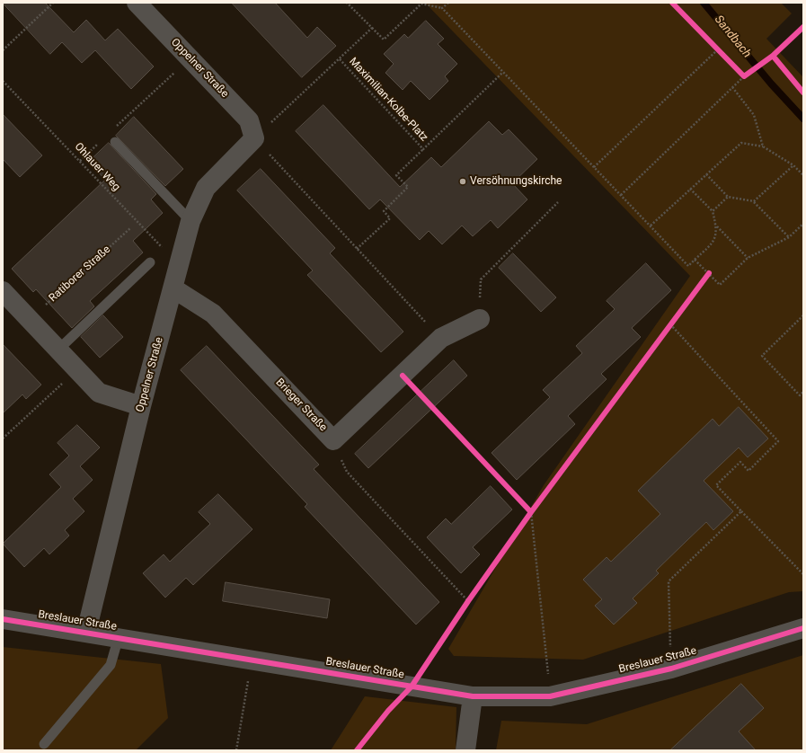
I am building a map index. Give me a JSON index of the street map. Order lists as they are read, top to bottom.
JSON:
{
  "streets": {
    "street": ["Oppelner Straße", "Brieger Straße", "Breslauer Straße"],
    "path": ["Maximilian-Kolbe-Platz", "Ohlauer Weg", "Ratiborer Straße"]
  },
  "crossings": [
    ["Oppelner Straße", "Maximilian-Kolbe-Platz"],
    ["Oppelner Straße", "Ohlauer Weg"],
    ["Oppelner Straße", "Brieger Straße"],
    ["Oppelner Straße", "Breslauer Straße"]
  ],
  "water": ["Sandbach"],
  "places": ["Versöhnungskirche"]
}
